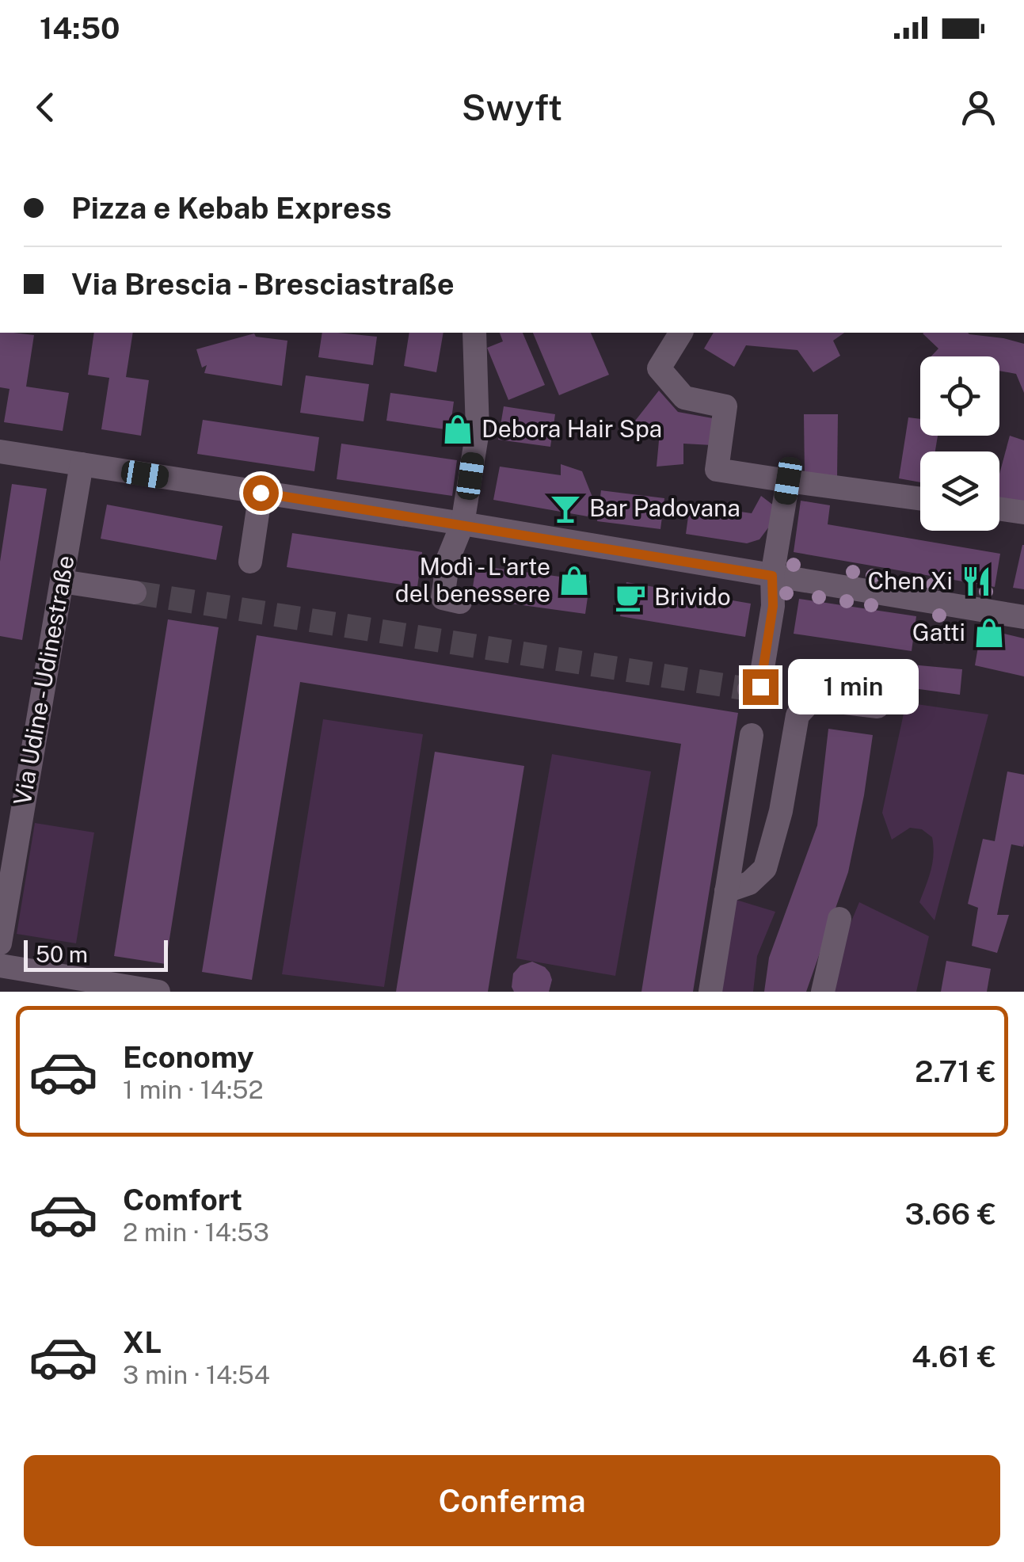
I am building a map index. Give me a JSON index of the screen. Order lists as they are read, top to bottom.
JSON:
{
  "streets": {
    "street": ["Via Udine - Udinestraße"]
  },
  "places": {
    "shop": ["Debora Hair Spa", "Modì - L'arte del benessere", "Gatti"],
    "bar": ["Bar Padovana"],
    "restaurant": ["Chen Xi"],
    "cafe": ["Brivido"]
  },
  "scale_bar": "50 m",
  "page": {
    "status": "14:50",
    "header": "Swyft",
    "banner": ["Pizza e Kebab Express", "Via Brescia - Bresciastraße"],
    "bubble": "1 min",
    "scale": "50 m",
    "list": [
      {
        "name": "Economy",
        "note": "1 min · 14:52",
        "value": "2.71 €"
      },
      {
        "name": "Comfort",
        "note": "2 min · 14:53",
        "value": "3.66 €"
      },
      {
        "name": "XL",
        "note": "3 min · 14:54",
        "value": "4.61 €"
      }
    ],
    "buttons": "Conferma"
  }
}
